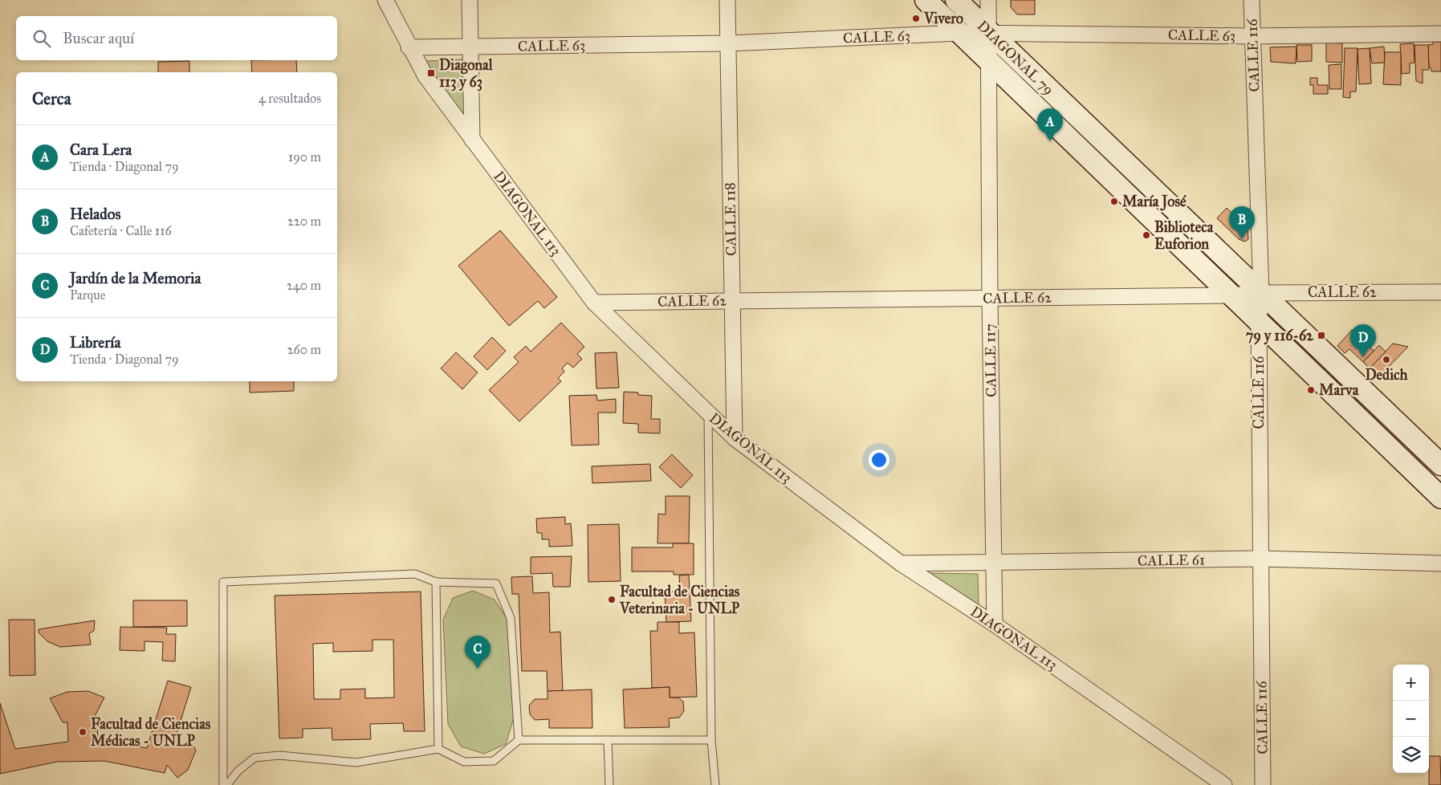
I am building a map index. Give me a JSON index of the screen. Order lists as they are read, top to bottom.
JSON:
{
  "streets": {
    "main road": ["DIAGONAL 79"],
    "street": [
      "CALLE 63",
      "CALLE 116",
      "DIAGONAL 113",
      "CALLE 118",
      "CALLE 62",
      "CALLE 117",
      "CALLE 61"
    ]
  },
  "crossings": [
    ["CALLE 63", "CALLE 116"],
    ["CALLE 63", "DIAGONAL 79"],
    ["CALLE 63", "DIAGONAL 113"],
    ["CALLE 63", "CALLE 118"],
    ["CALLE 63", "CALLE 117"],
    ["CALLE 116", "DIAGONAL 79"],
    ["CALLE 116", "CALLE 62"],
    ["CALLE 116", "CALLE 61"],
    ["DIAGONAL 79", "CALLE 62"],
    ["DIAGONAL 79", "CALLE 117"],
    ["DIAGONAL 113", "CALLE 118"],
    ["DIAGONAL 113", "CALLE 62"],
    ["DIAGONAL 113", "CALLE 117"],
    ["DIAGONAL 113", "CALLE 61"],
    ["CALLE 118", "CALLE 62"],
    ["CALLE 62", "CALLE 117"],
    ["CALLE 117", "CALLE 61"]
  ],
  "places": {
    "other": [
      "Vivero",
      "María José",
      "Biblioteca Euforion",
      "Dedich",
      "Marva",
      "Facultad de Ciencias Veterinaria - UNLP",
      "Facultad de Ciencias Médicas - UNLP"
    ],
    "transit": ["Diagonal 113 y 63", "79 y 116-62"]
  },
  "page": {
    "search": "Buscar aquí",
    "heading": ["Cerca", "4 resultados"],
    "pins": [
      "A",
      "B",
      "D",
      "C"
    ],
    "list": [
      {
        "mark": "A",
        "name": "Cara Lera",
        "note": "Tienda · Diagonal 79",
        "value": "190 m"
      },
      {
        "mark": "B",
        "name": "Helados",
        "note": "Cafetería · Calle 116",
        "value": "220 m"
      },
      {
        "mark": "C",
        "name": "Jardín de la Memoria",
        "note": "Parque",
        "value": "240 m"
      },
      {
        "mark": "D",
        "name": "Librería",
        "note": "Tienda · Diagonal 79",
        "value": "260 m"
      }
    ],
    "map_buttons": ["+", "−"]
  }
}
